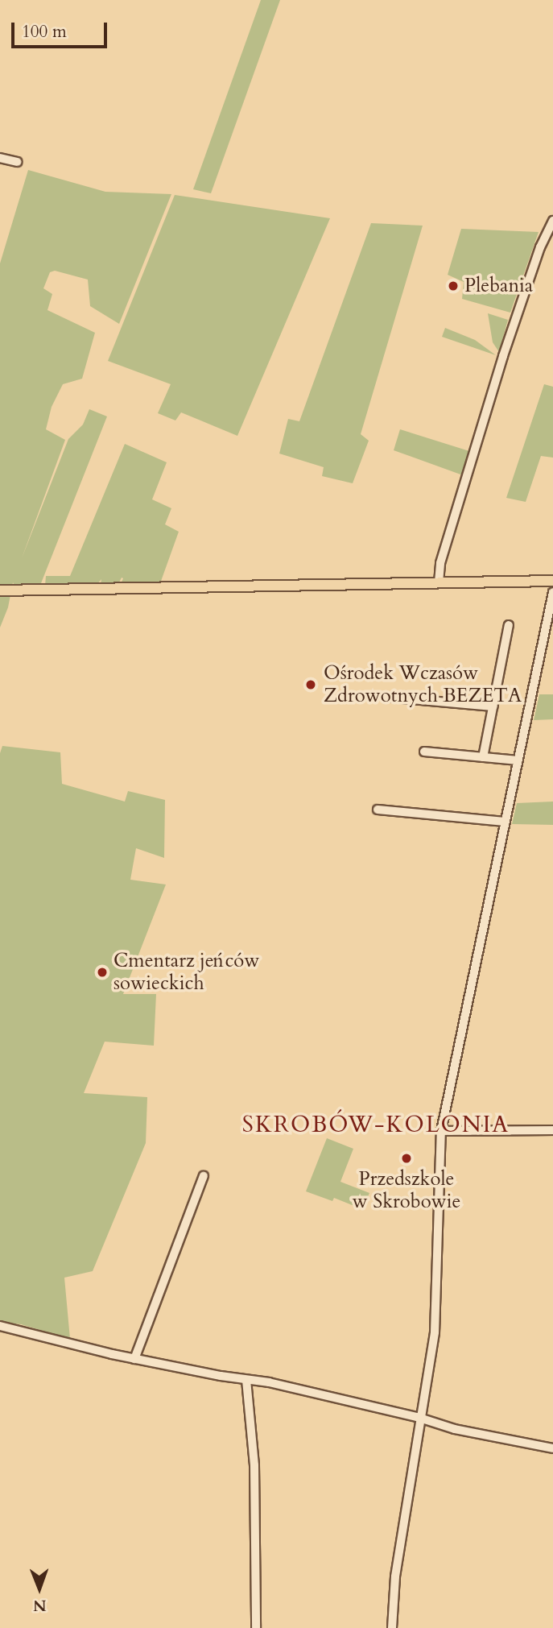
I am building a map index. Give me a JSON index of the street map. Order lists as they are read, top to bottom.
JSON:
{
  "districts": ["SKROBÓW-KOLONIA"],
  "places": [
    "Plebania",
    "Ośrodek Wczasów Zdrowotnych BEZETA",
    "Cmentarz jeńców sowieckich",
    "Przedszkole w Skrobowie"
  ],
  "scale_bar": "100 m",
  "north": "bottom"
}
